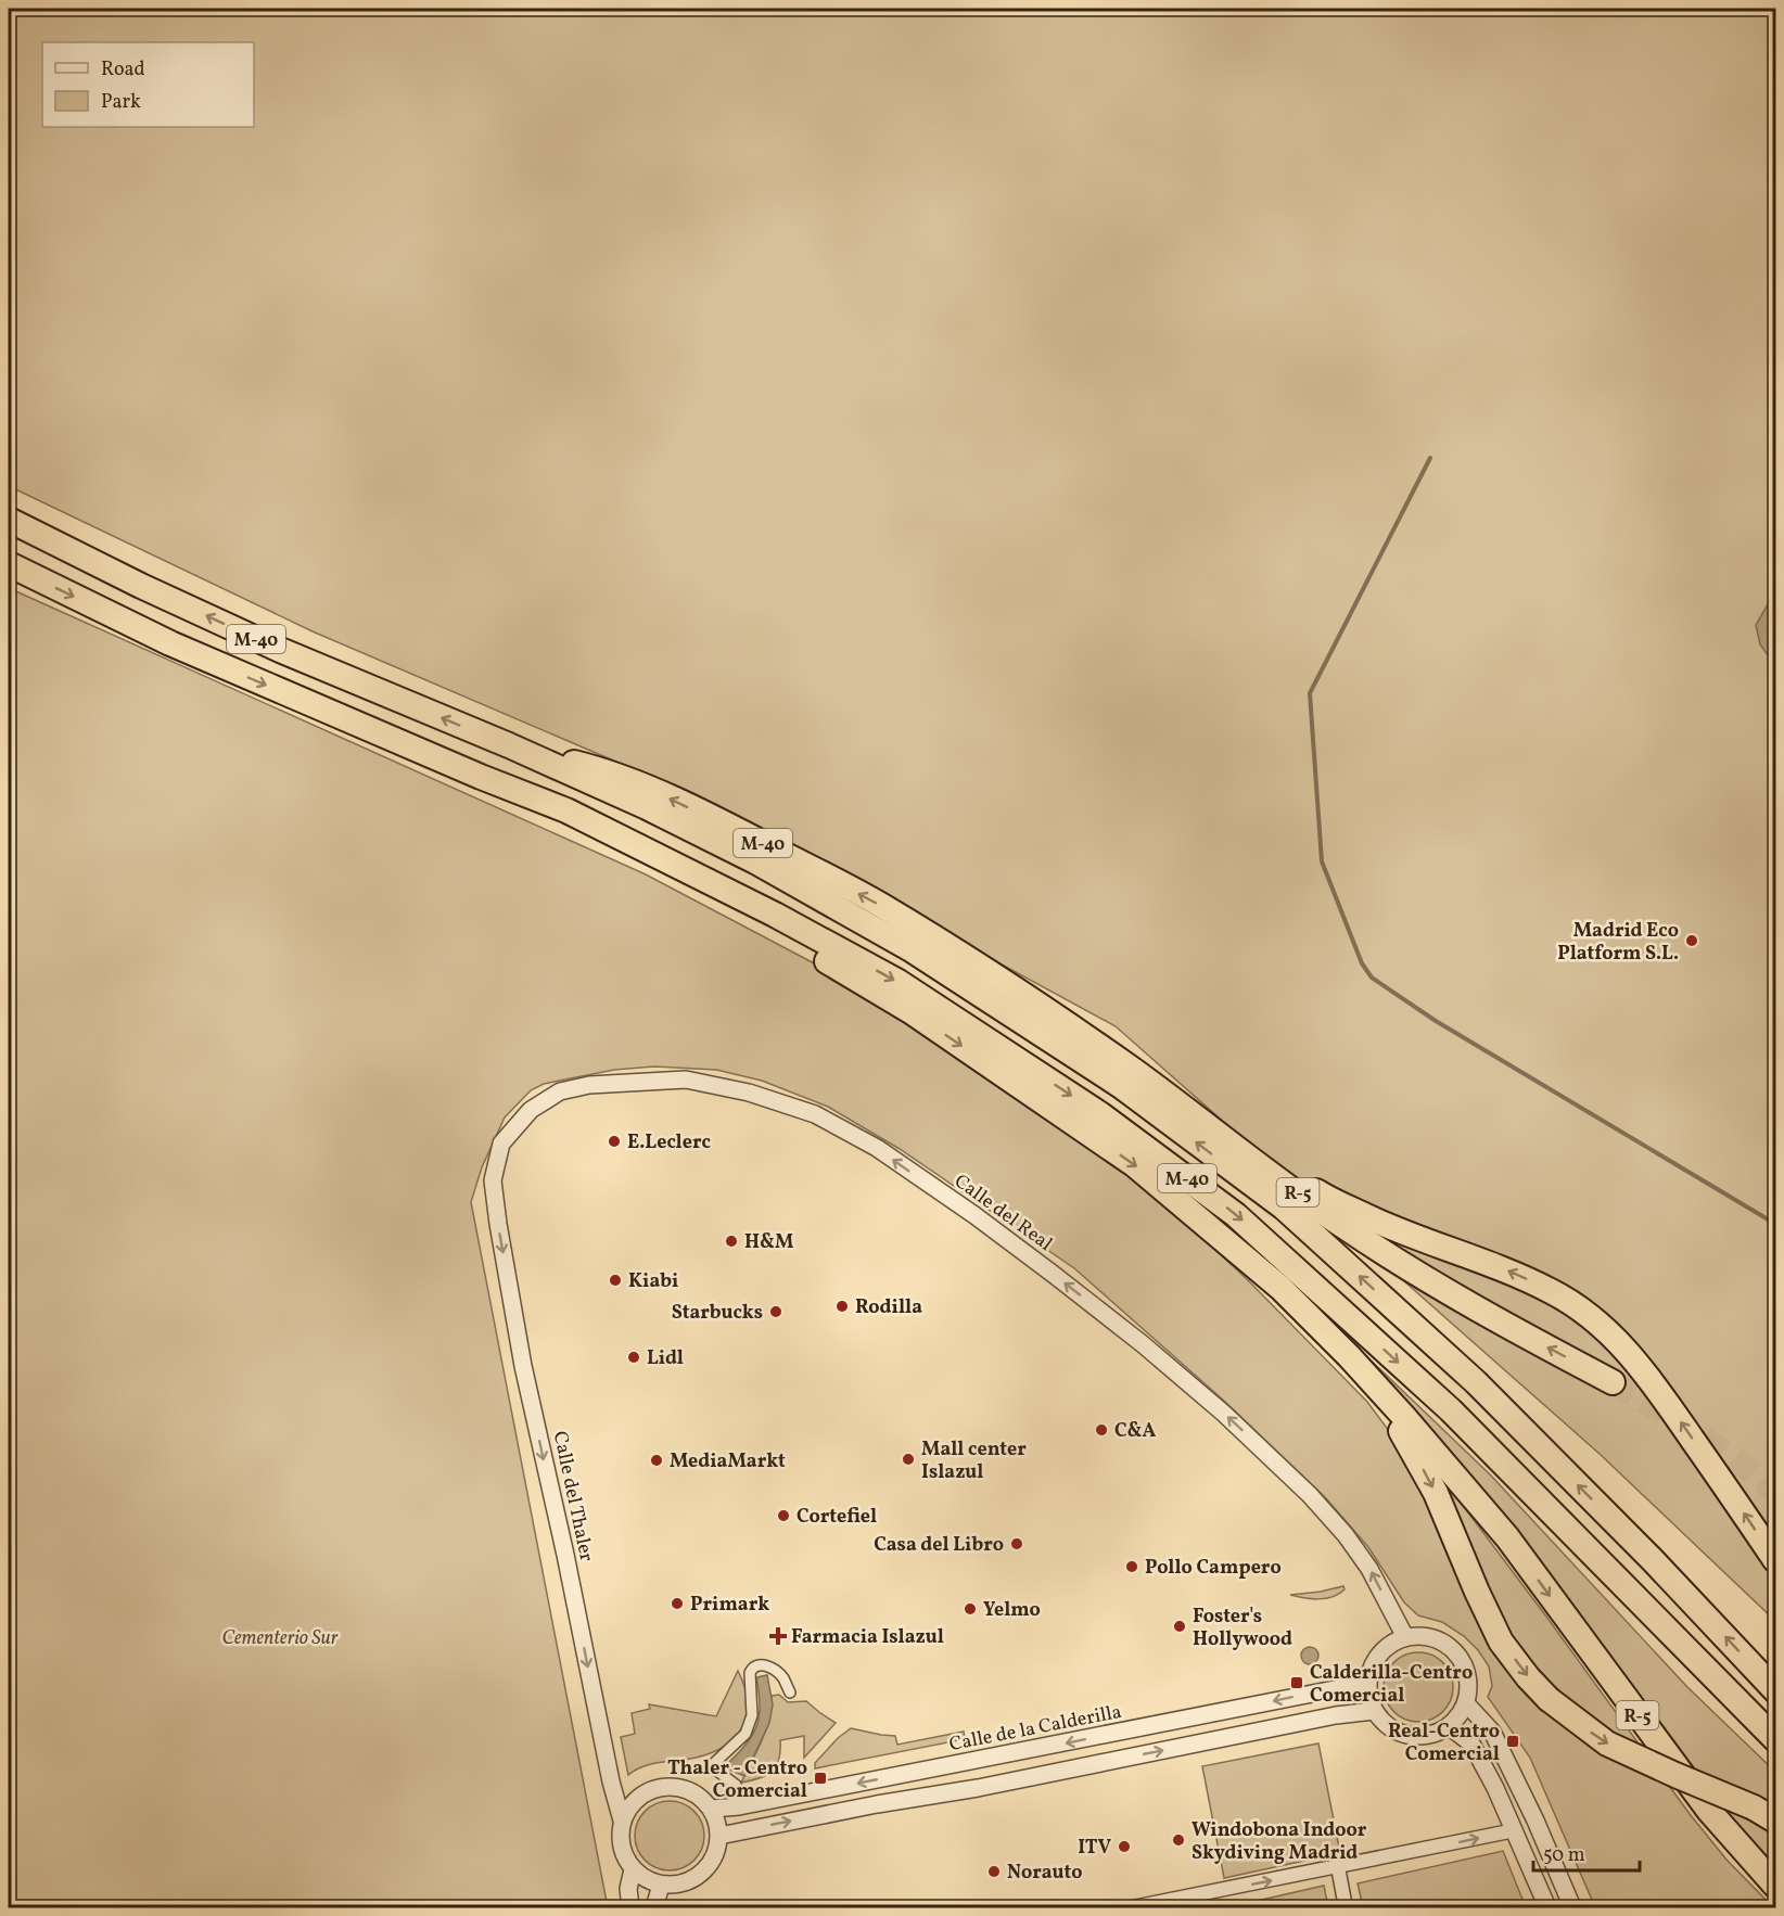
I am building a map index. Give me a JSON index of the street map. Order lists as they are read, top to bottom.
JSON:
{
  "streets": {
    "highway": ["M-40", "R-5"],
    "street": ["Calle del Real", "Calle del Thaler", "Calle de la Calderilla"]
  },
  "crossings": [
    ["M-40", "R-5"],
    ["Calle del Real", "Calle del Thaler"],
    ["Calle del Real", "Calle de la Calderilla"],
    ["Calle del Thaler", "Calle de la Calderilla"]
  ],
  "one_way": ["Calle del Real", "Calle del Thaler"],
  "parks": ["Cementerio Sur"],
  "places": {
    "other": [
      "Madrid Eco Platform S.L.",
      "E.Leclerc",
      "H&M",
      "Kiabi",
      "Rodilla",
      "Starbucks",
      "Lidl",
      "C&A",
      "Mall center Islazul",
      "MediaMarkt",
      "Cortefiel",
      "Casa del Libro",
      "Pollo Campero",
      "Primark",
      "Yelmo",
      "Foster's Hollywood",
      "Windobona Indoor Skydiving Madrid",
      "ITV",
      "Norauto"
    ],
    "health": ["Farmacia Islazul"],
    "transit": ["Calderilla-Centro Comercial", "Real-Centro Comercial", "Thaler - Centro Comercial"]
  },
  "legend": ["Road", "Park"],
  "scale_bar": "50 m"
}
